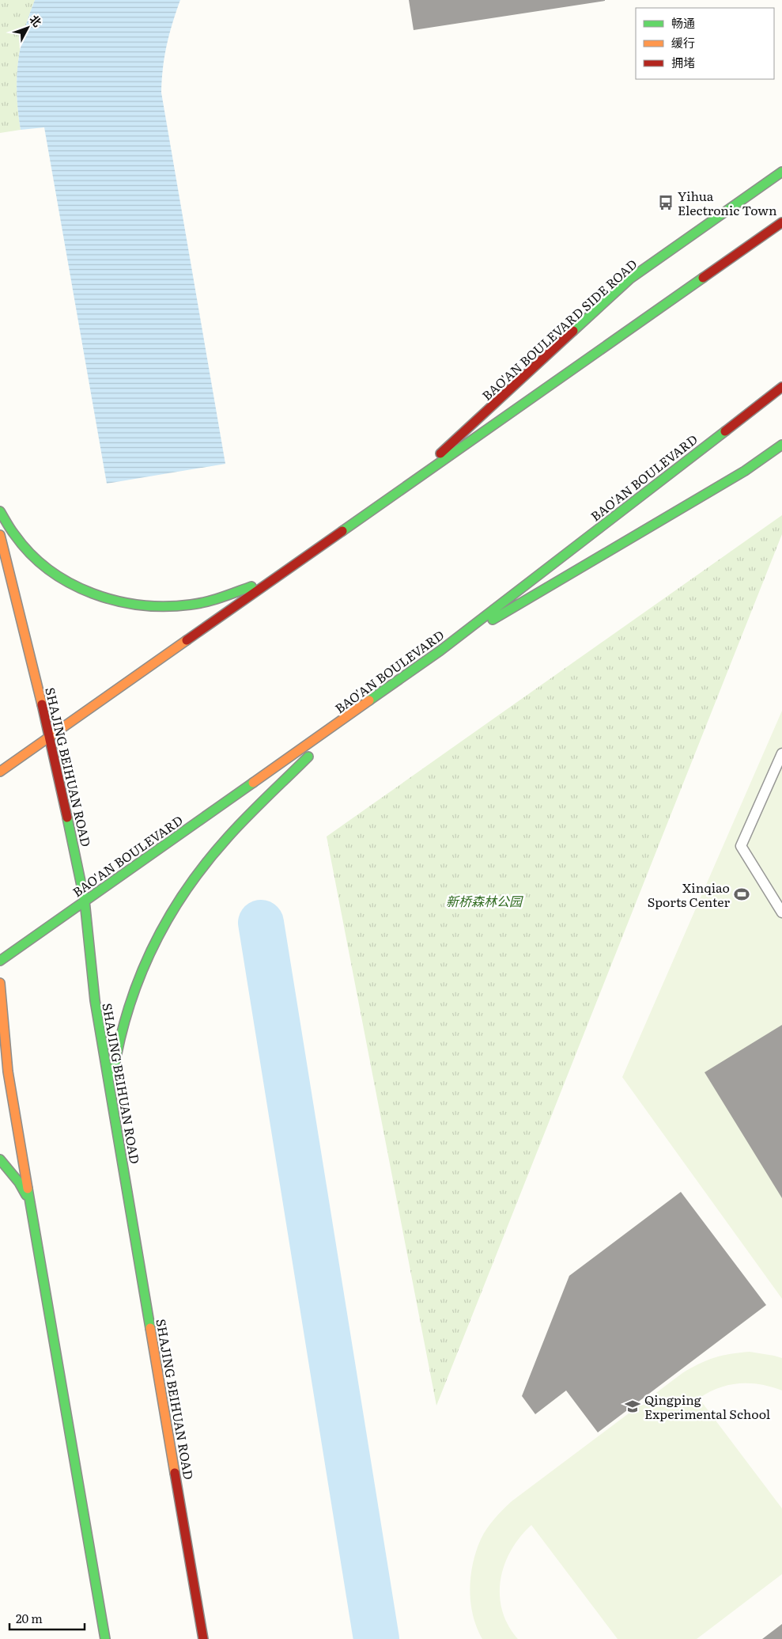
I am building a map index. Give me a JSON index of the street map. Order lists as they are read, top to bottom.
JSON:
{
  "streets": {
    "main road": ["BAO'AN BOULEVARD SIDE ROAD", "BAO'AN BOULEVARD", "SHAJING BEIHUAN ROAD"]
  },
  "crossings": [
    ["BAO'AN BOULEVARD", "SHAJING BEIHUAN ROAD"]
  ],
  "parks": ["新桥森林公园"],
  "places": {
    "bus stop": ["Yihua Electronic Town"],
    "sports": ["Xinqiao Sports Center"],
    "school or university": ["Qingping Experimental School"]
  },
  "legend": ["畅通", "缓行", "拥堵"],
  "scale_bar": "20 m",
  "north": "top right"
}
